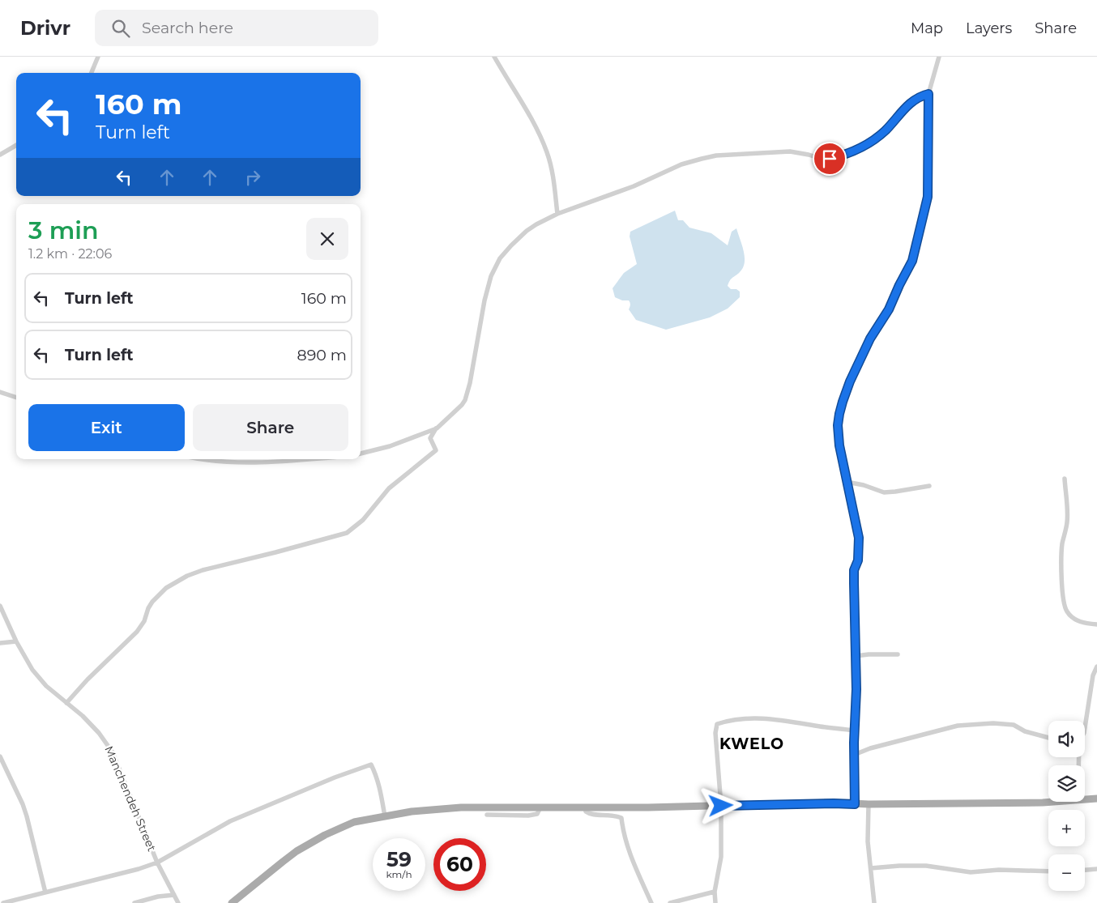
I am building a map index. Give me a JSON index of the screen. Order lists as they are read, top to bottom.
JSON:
{
  "streets": {
    "street": ["Manchendeh Street"]
  },
  "districts": ["KWELO"],
  "page": {
    "header": "Drivr",
    "search": "Search here",
    "nav": ["Map", "Layers", "Share"],
    "turn": ["160 m", "Turn left"],
    "heading": ["3 min", "1.2 km · 22:06"],
    "list": [
      {
        "name": "Turn left",
        "value": "160 m"
      },
      {
        "name": "Turn left",
        "value": "890 m"
      }
    ],
    "buttons": ["Exit", "Share"],
    "map_buttons": ["+", "−"],
    "speed": "59 km/h",
    "limit": "60"
  }
}
